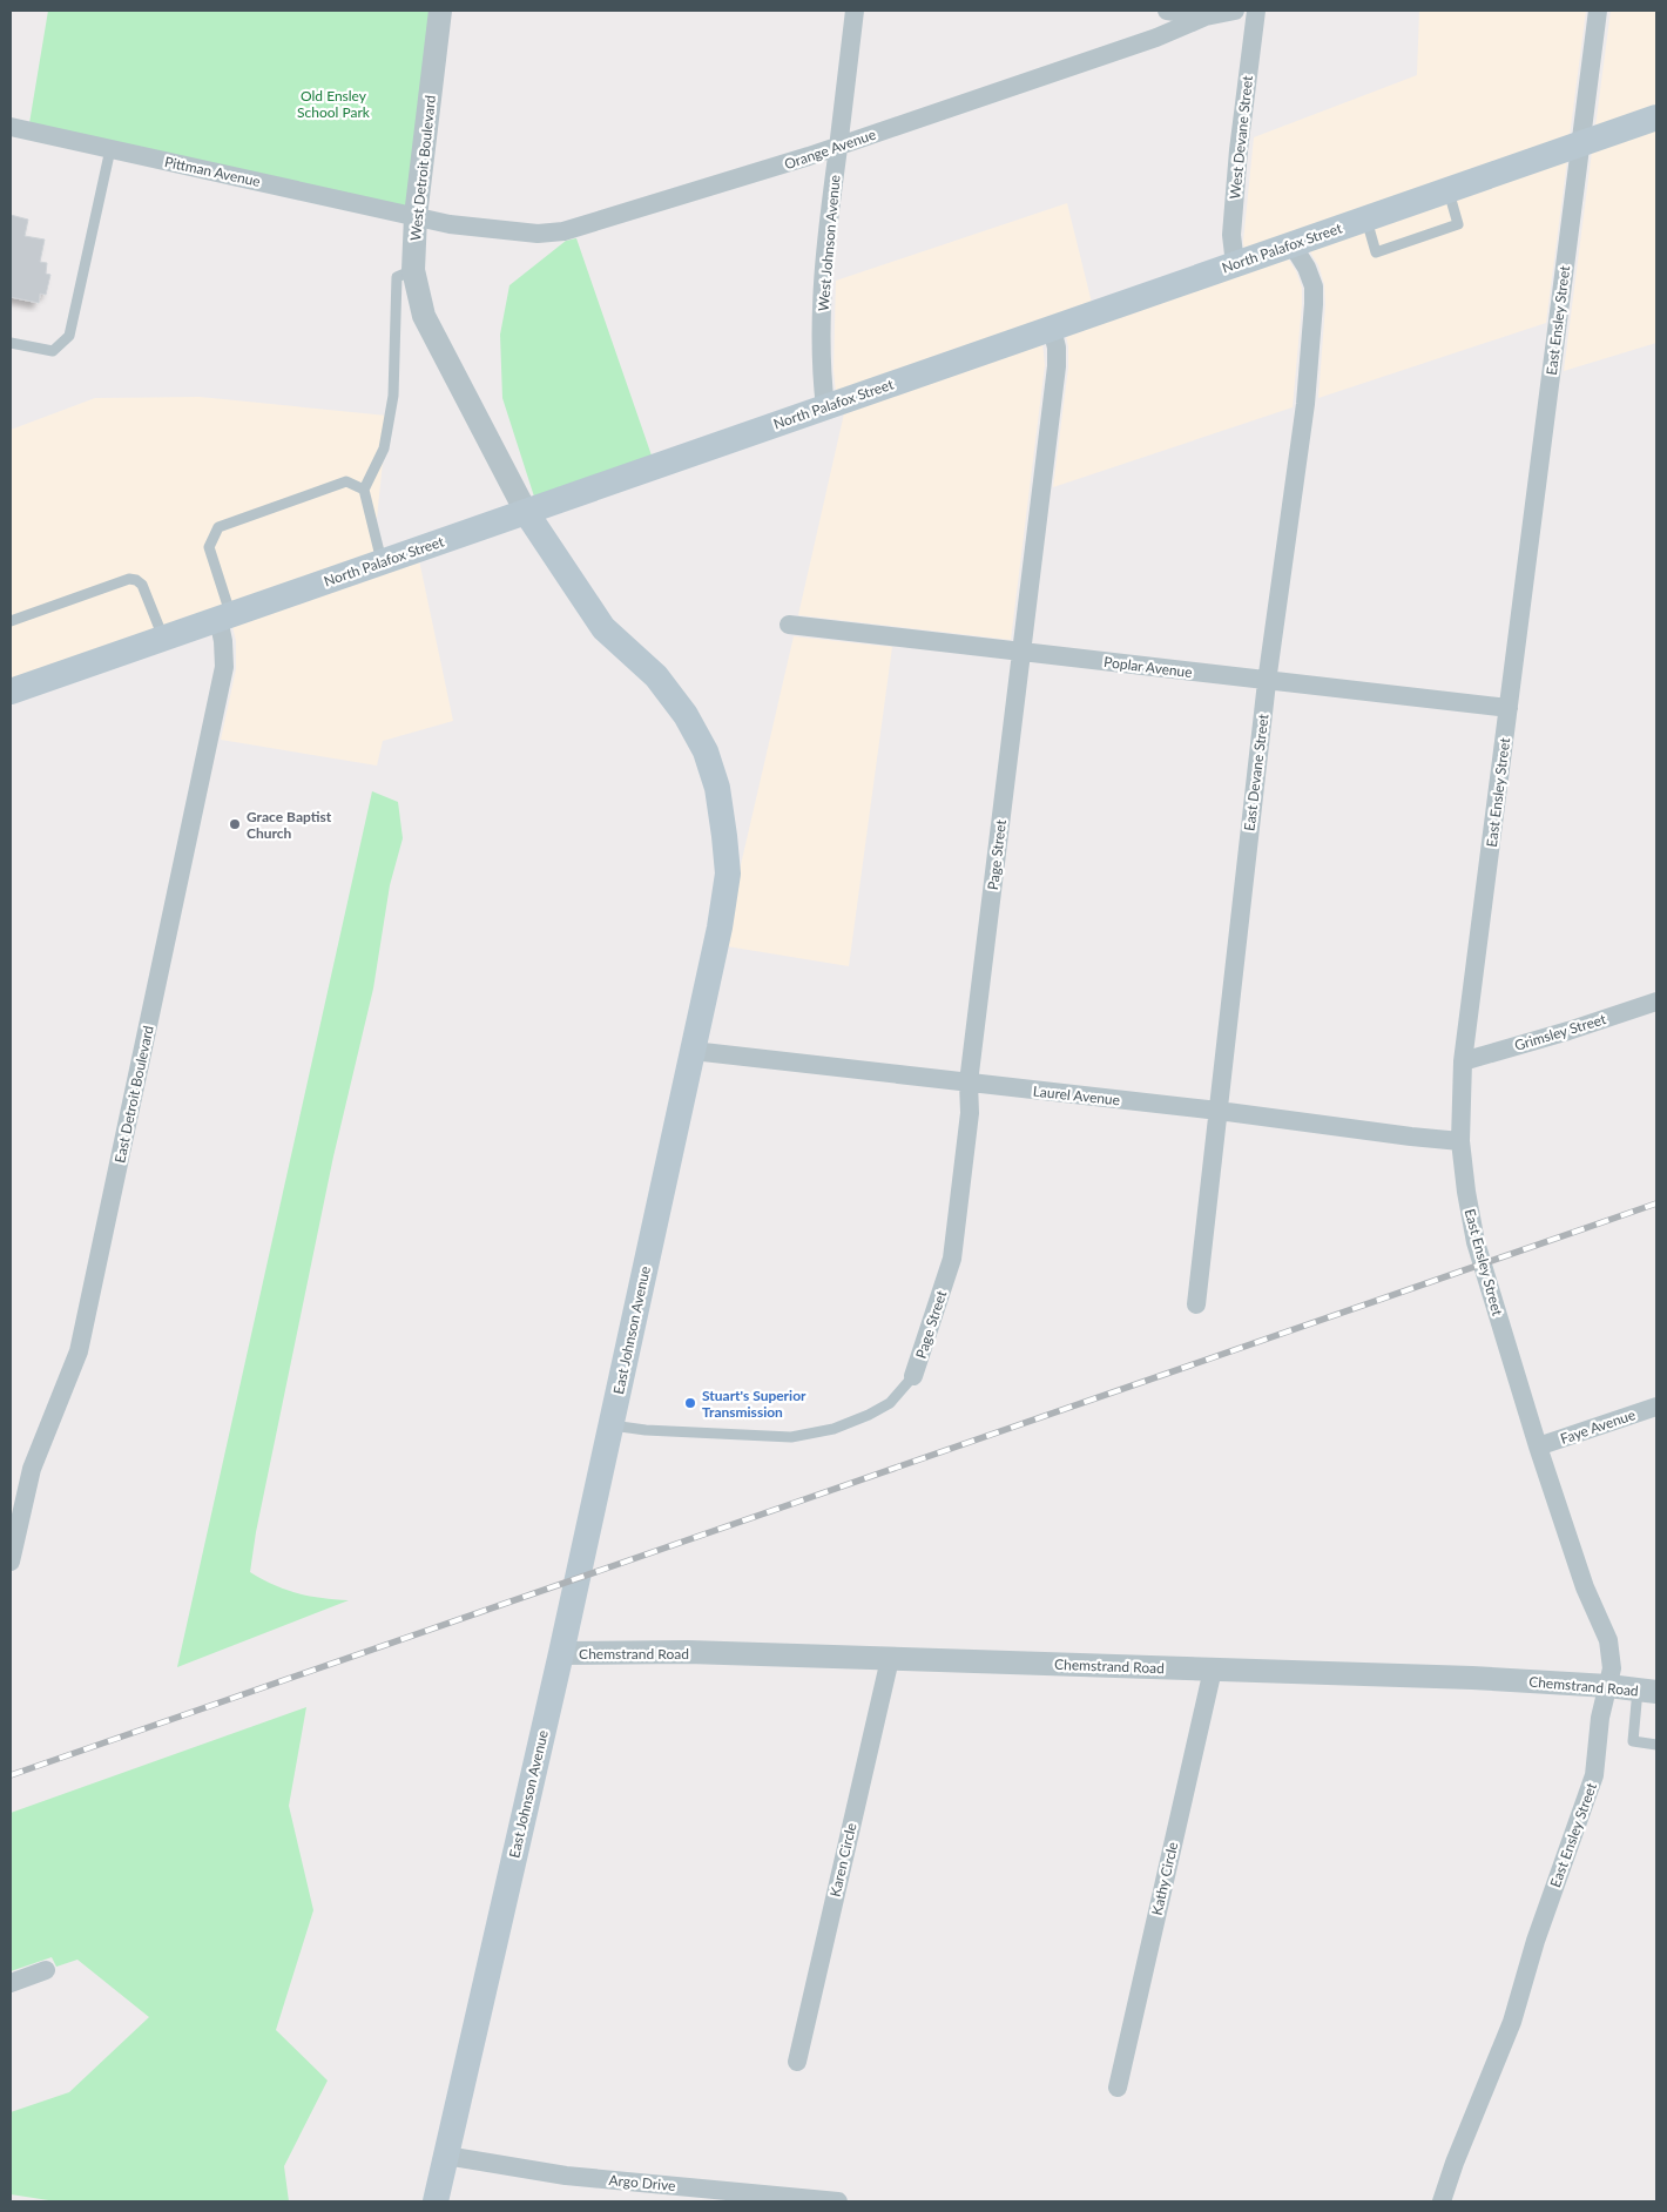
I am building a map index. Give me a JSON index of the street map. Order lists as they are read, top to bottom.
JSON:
{
  "streets": {
    "main road": ["North Palafox Street", "East Johnson Avenue"],
    "street": [
      "West Devane Street",
      "Orange Avenue",
      "West Detroit Boulevard",
      "Pittman Avenue",
      "West Johnson Avenue",
      "East Ensley Street",
      "Poplar Avenue",
      "East Devane Street",
      "Page Street",
      "Grimsley Street",
      "East Detroit Boulevard",
      "Laurel Avenue",
      "Faye Avenue",
      "Chemstrand Road",
      "Karen Circle",
      "Kathy Circle",
      "Argo Drive"
    ]
  },
  "crossings": [
    ["West Devane Street", "North Palafox Street"],
    ["Orange Avenue", "West Detroit Boulevard"],
    ["Orange Avenue", "Pittman Avenue"],
    ["Orange Avenue", "West Johnson Avenue"],
    ["West Detroit Boulevard", "Pittman Avenue"],
    ["West Detroit Boulevard", "North Palafox Street"],
    ["West Detroit Boulevard", "East Johnson Avenue"],
    ["West Johnson Avenue", "North Palafox Street"],
    ["North Palafox Street", "East Ensley Street"],
    ["North Palafox Street", "East Devane Street"],
    ["North Palafox Street", "Page Street"],
    ["North Palafox Street", "East Detroit Boulevard"],
    ["North Palafox Street", "East Johnson Avenue"],
    ["East Ensley Street", "Poplar Avenue"],
    ["East Ensley Street", "Grimsley Street"],
    ["East Ensley Street", "Laurel Avenue"],
    ["East Ensley Street", "Faye Avenue"],
    ["East Ensley Street", "Chemstrand Road"],
    ["Poplar Avenue", "East Devane Street"],
    ["Poplar Avenue", "Page Street"],
    ["East Devane Street", "Laurel Avenue"],
    ["Page Street", "Laurel Avenue"],
    ["Laurel Avenue", "East Johnson Avenue"],
    ["East Johnson Avenue", "Chemstrand Road"],
    ["East Johnson Avenue", "Argo Drive"],
    ["Chemstrand Road", "Karen Circle"],
    ["Chemstrand Road", "Kathy Circle"]
  ],
  "parks": ["Old Ensley School Park"],
  "places": ["Grace Baptist Church", "Stuart's Superior Transmission"]
}
